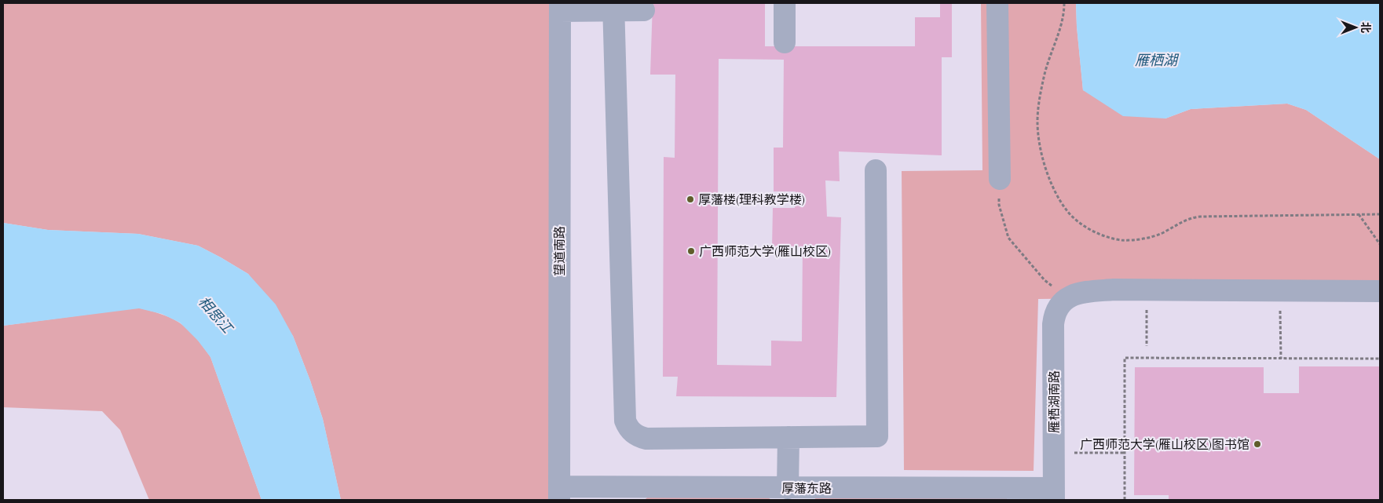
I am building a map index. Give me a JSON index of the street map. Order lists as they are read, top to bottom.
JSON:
{
  "streets": {
    "street": ["望道南路", "雁栖湖南路", "厚藩东路"]
  },
  "crossings": [
    ["望道南路", "厚藩东路"],
    ["雁栖湖南路", "厚藩东路"]
  ],
  "water": ["雁栖湖", "相思江"],
  "places": ["厚藩楼(理科教学楼)", "广西师范大学(雁山校区)", "广西师范大学(雁山校区)图书馆"],
  "north": "right"
}
